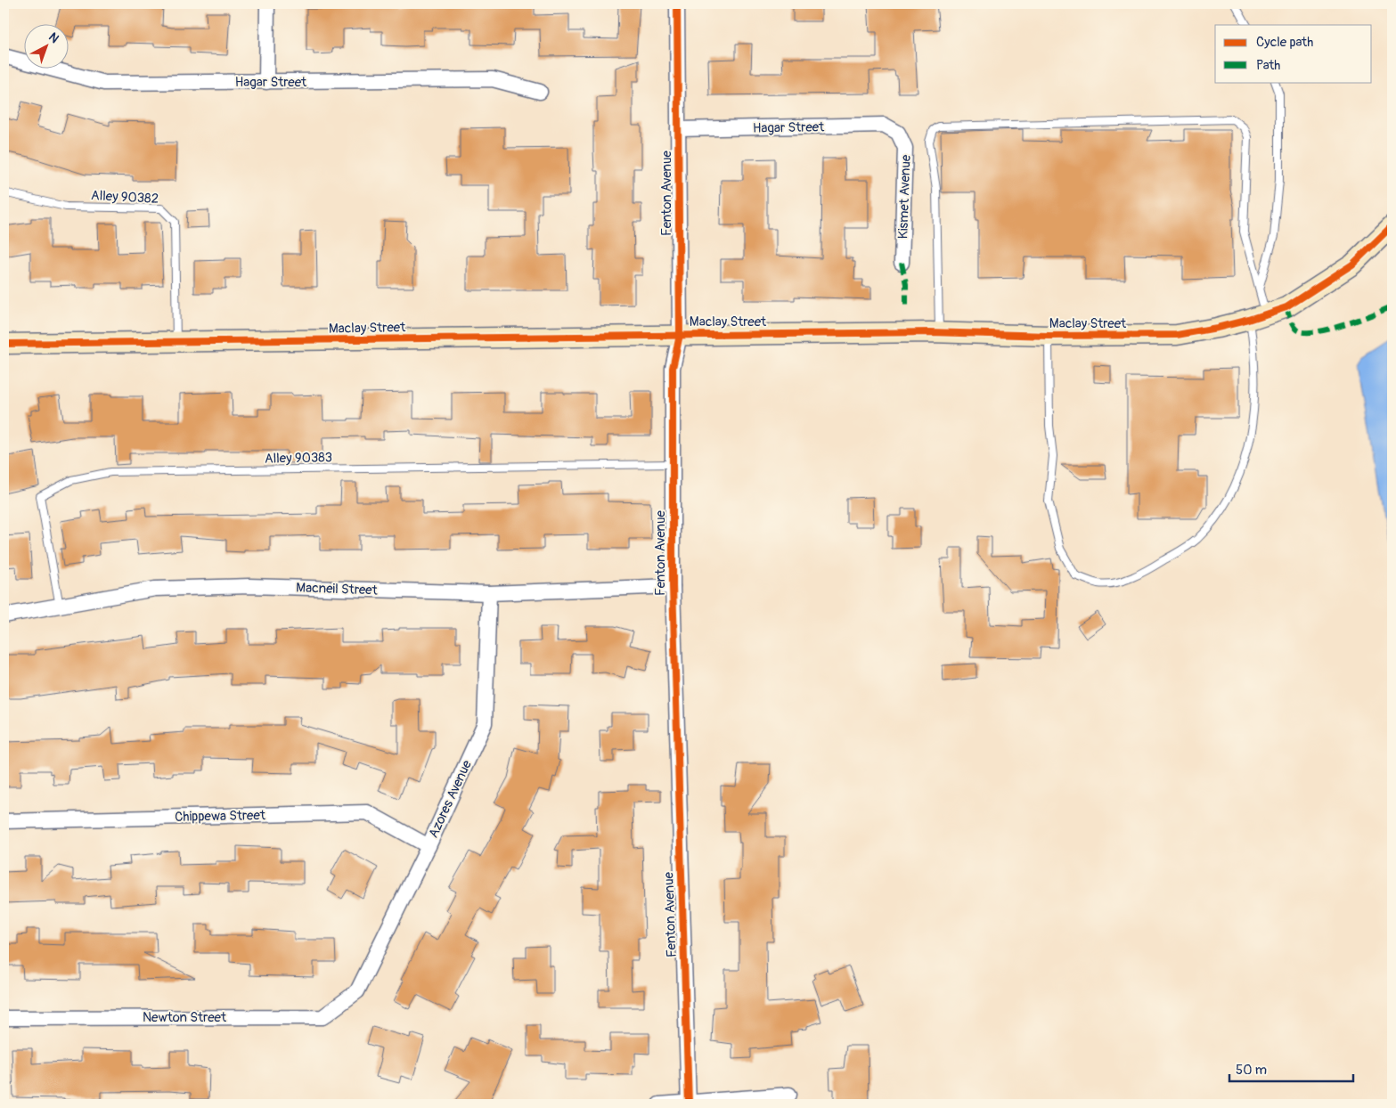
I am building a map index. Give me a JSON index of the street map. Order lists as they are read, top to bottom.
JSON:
{
  "streets": {
    "street": [
      "Hagar Street",
      "Fenton Avenue",
      "Kismet Avenue",
      "Maclay Street",
      "Macneil Street",
      "Azores Avenue",
      "Chippewa Street",
      "Newton Street"
    ],
    "lane": ["Alley 90382", "Alley 90383"]
  },
  "crossings": [
    ["Hagar Street", "Fenton Avenue"],
    ["Hagar Street", "Kismet Avenue"],
    ["Fenton Avenue", "Maclay Street"],
    ["Fenton Avenue", "Alley 90383"],
    ["Fenton Avenue", "Macneil Street"],
    ["Alley 90382", "Maclay Street"],
    ["Alley 90383", "Macneil Street"],
    ["Macneil Street", "Azores Avenue"],
    ["Azores Avenue", "Chippewa Street"],
    ["Azores Avenue", "Newton Street"]
  ],
  "legend": ["Cycle path", "Path"],
  "scale_bar": "50 m",
  "north": "top right"
}
